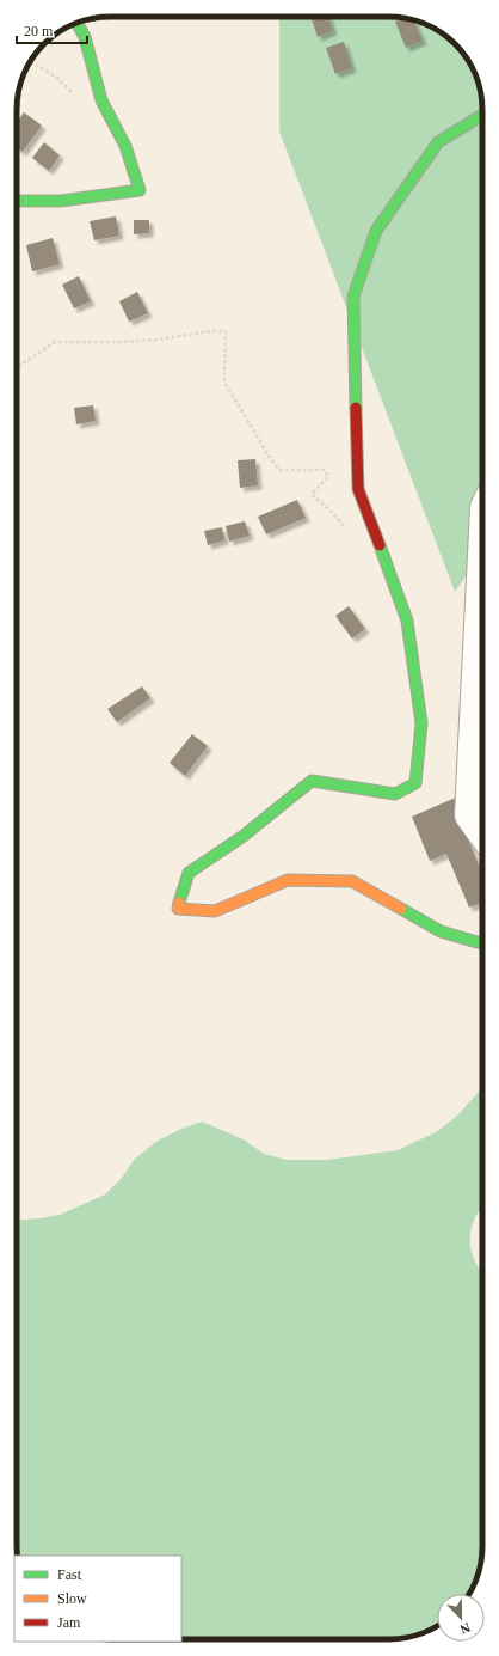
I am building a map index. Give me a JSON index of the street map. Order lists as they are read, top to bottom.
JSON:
{
  "legend": ["Fast", "Slow", "Jam"],
  "scale_bar": "20 m",
  "north": "bottom"
}
